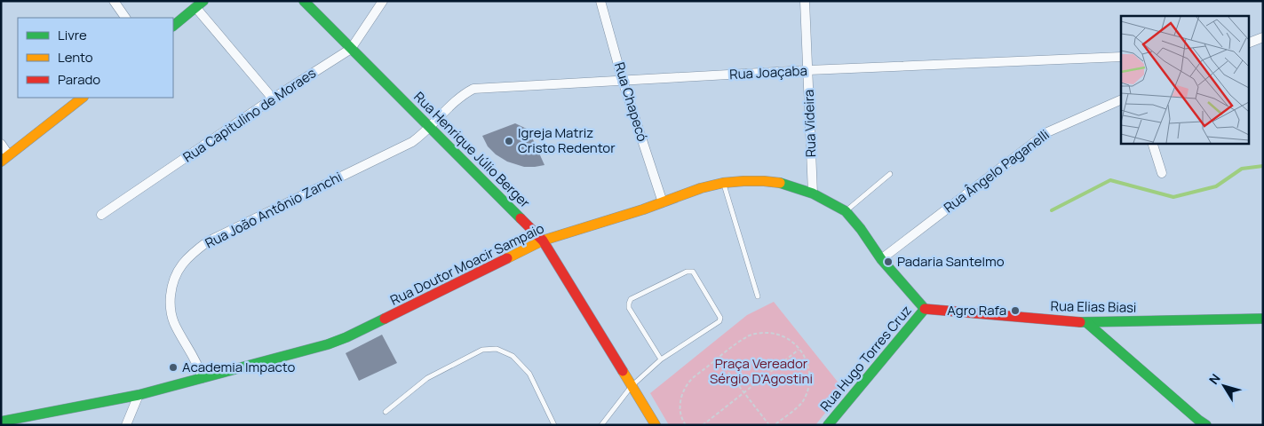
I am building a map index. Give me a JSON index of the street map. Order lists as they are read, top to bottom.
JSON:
{
  "streets": {
    "street": [
      "Rua Joaçaba",
      "Rua Chapecó",
      "Rua Capitulino de Moraes",
      "Rua Videira",
      "Rua Henrique Júlio Berger",
      "Rua Ângelo Paganelli",
      "Rua João Antônio Zanchi",
      "Rua Doutor Moacir Sampaio",
      "Rua Elias Biasi",
      "Rua Hugo Torres Cruz"
    ]
  },
  "crossings": [
    ["Rua Joaçaba", "Rua Chapecó"],
    ["Rua Joaçaba", "Rua Videira"],
    ["Rua Joaçaba", "Rua Henrique Júlio Berger"],
    ["Rua Joaçaba", "Rua João Antônio Zanchi"],
    ["Rua Chapecó", "Rua Doutor Moacir Sampaio"],
    ["Rua Capitulino de Moraes", "Rua Henrique Júlio Berger"],
    ["Rua Videira", "Rua Doutor Moacir Sampaio"],
    ["Rua Henrique Júlio Berger", "Rua João Antônio Zanchi"],
    ["Rua Henrique Júlio Berger", "Rua Doutor Moacir Sampaio"],
    ["Rua Ângelo Paganelli", "Rua Doutor Moacir Sampaio"],
    ["Rua João Antônio Zanchi", "Rua Doutor Moacir Sampaio"],
    ["Rua Doutor Moacir Sampaio", "Rua Elias Biasi"],
    ["Rua Doutor Moacir Sampaio", "Rua Hugo Torres Cruz"],
    ["Rua Elias Biasi", "Rua Hugo Torres Cruz"]
  ],
  "parks": ["Praça Vereador Sérgio D'Agostini"],
  "places": [
    "Igreja Matriz Cristo Redentor",
    "Padaria Santelmo",
    "Agro Rafa",
    "Academia Impacto"
  ],
  "legend": ["Livre", "Lento", "Parado"],
  "north": "top left"
}
